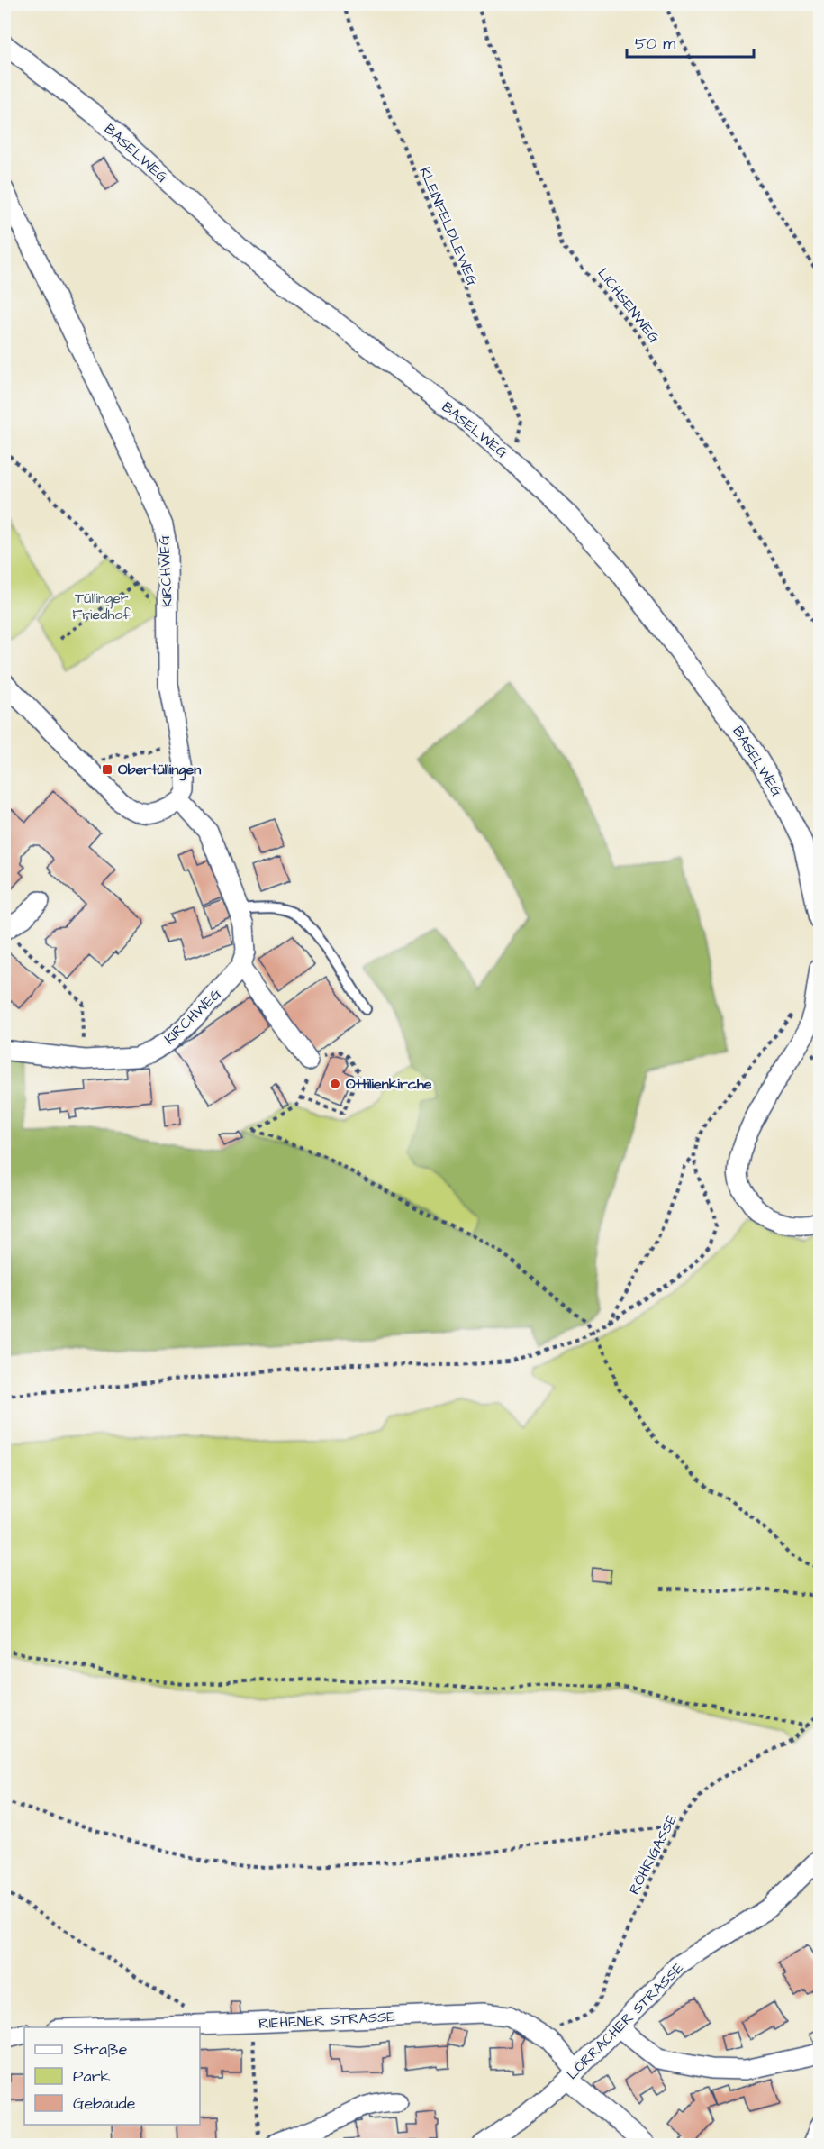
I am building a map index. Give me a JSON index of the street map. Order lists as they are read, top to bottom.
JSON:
{
  "streets": {
    "street": [
      "BASELWEG",
      "KIRCHWEG",
      "RIEHENER STRASSE",
      "LÖRRACHER STRASSE"
    ],
    "path": ["KLEINFELDLEWEG", "LICHSENWEG", "RÖHRIGASSE"]
  },
  "crossings": [
    ["BASELWEG", "KLEINFELDLEWEG"],
    ["RÖHRIGASSE", "RIEHENER STRASSE"],
    ["RIEHENER STRASSE", "LÖRRACHER STRASSE"]
  ],
  "parks": ["Tüllinger Friedhof"],
  "places": {
    "transit": ["Obertüllingen"],
    "other": ["Ottilienkirche"]
  },
  "legend": ["Straße", "Park", "Gebäude"],
  "scale_bar": "50 m"
}
